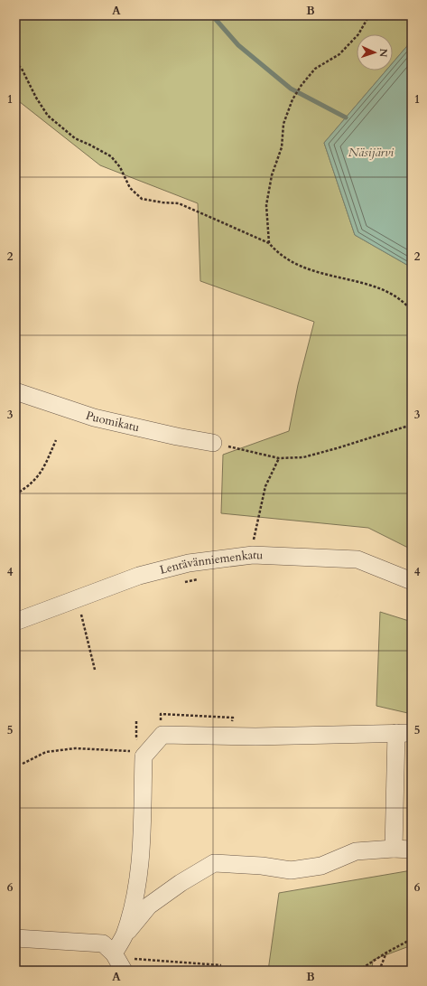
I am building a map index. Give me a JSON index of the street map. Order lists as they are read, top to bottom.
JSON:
{
  "streets": {
    "street": ["Puomikatu", "Lentävänniemenkatu"]
  },
  "water": ["Näsijärvi"],
  "north": "right",
  "grid": {
    "columns": ["A", "B"],
    "rows": [
      "1",
      "2",
      "3",
      "4",
      "5",
      "6"
    ]
  }
}
